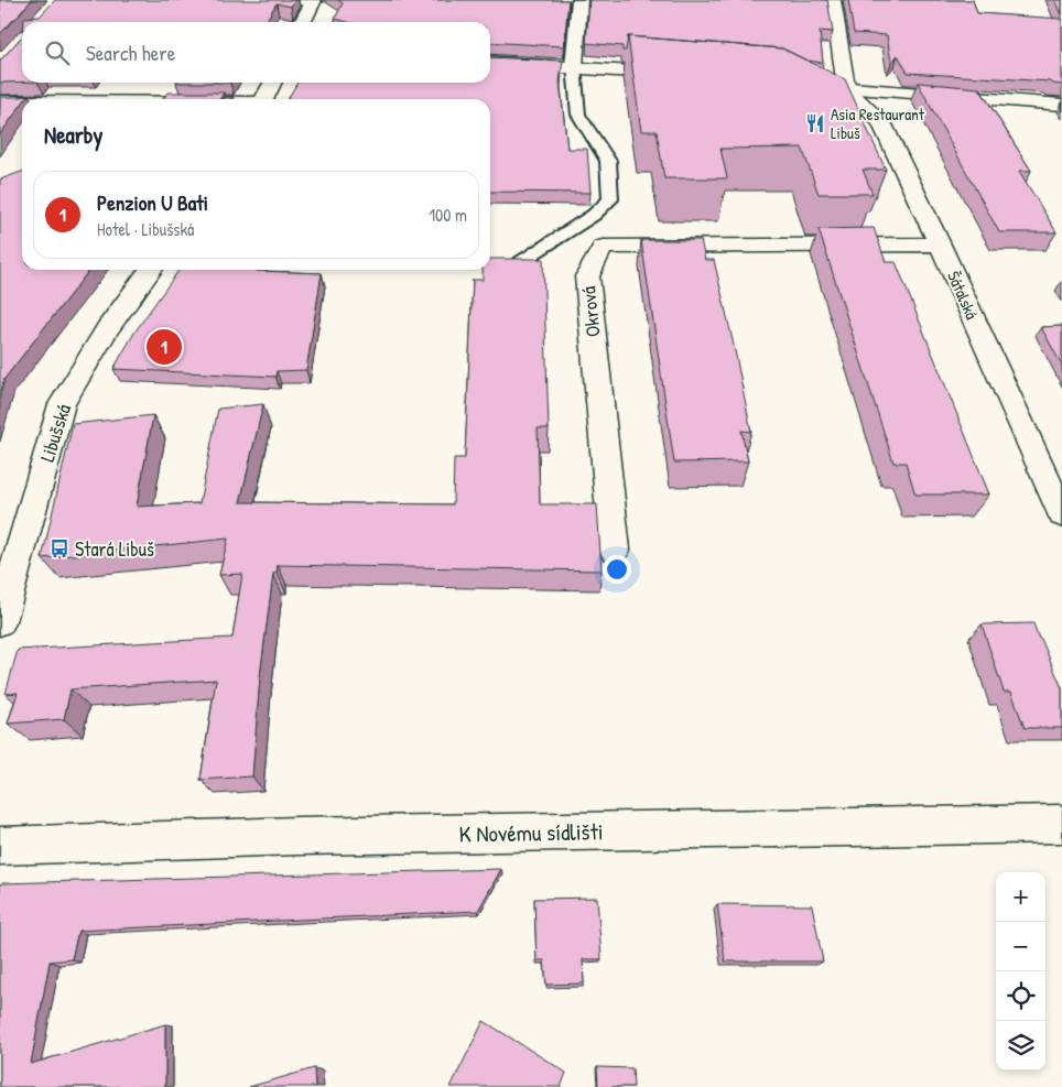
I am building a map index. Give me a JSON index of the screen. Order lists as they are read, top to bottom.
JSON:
{
  "streets": {
    "street": [
      "Šátalská",
      "Okrová",
      "Libušská",
      "K Novému sídlišti"
    ]
  },
  "crossings": [
    ["Šátalská", "Okrová"]
  ],
  "places": {
    "restaurant": ["Asia Restaurant Libuš"],
    "bus stop": ["Stará Libuš"]
  },
  "page": {
    "search": "Search here",
    "heading": "Nearby",
    "list": [
      {
        "mark": "1",
        "name": "Penzion U Bati",
        "note": "Hotel · Libušská",
        "value": "100 m"
      }
    ],
    "pins": "1",
    "map_buttons": ["+", "−"]
  }
}
